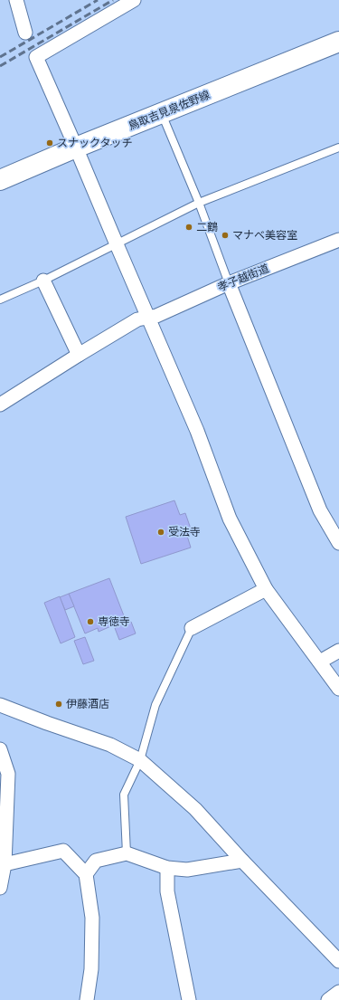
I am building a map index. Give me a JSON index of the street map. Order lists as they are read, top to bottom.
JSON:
{
  "streets": {
    "main road": ["鳥取吉見泉佐野線"],
    "street": ["孝子越街道"]
  },
  "places": [
    "スナックタッチ",
    "二鶴",
    "マナベ美容室",
    "受法寺",
    "専徳寺",
    "伊藤酒店"
  ]
}
